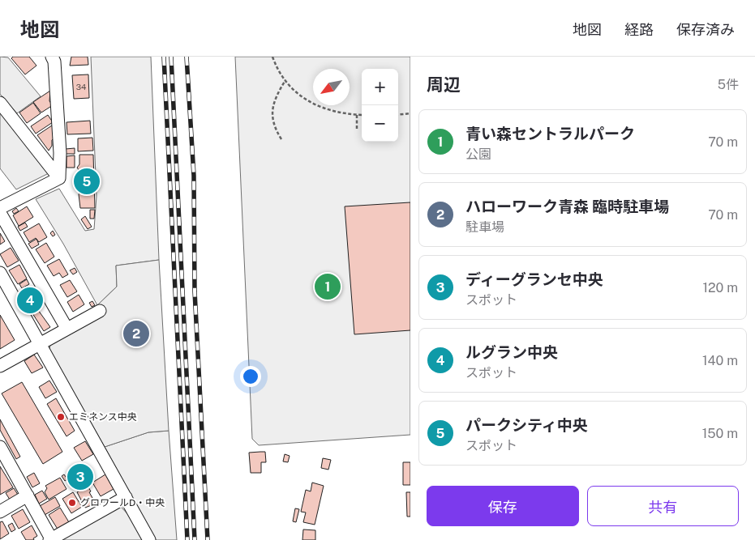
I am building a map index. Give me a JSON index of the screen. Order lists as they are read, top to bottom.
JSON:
{
  "places": ["エミネンス中央", "グロワールD・中央"],
  "house_numbers": ["34"],
  "north": "bottom left",
  "page": {
    "header": "地図",
    "nav": ["地図", "経路", "保存済み"],
    "heading": ["周辺", "5件"],
    "map_buttons": ["+", "−"],
    "list": [
      {
        "mark": "1",
        "name": "青い森セントラルパーク",
        "note": "公園",
        "value": "70 m"
      },
      {
        "mark": "2",
        "name": "ハローワーク青森 臨時駐車場",
        "note": "駐車場",
        "value": "70 m"
      },
      {
        "mark": "3",
        "name": "ディーグランセ中央",
        "note": "スポット",
        "value": "120 m"
      },
      {
        "mark": "4",
        "name": "ルグラン中央",
        "note": "スポット",
        "value": "140 m"
      },
      {
        "mark": "5",
        "name": "パークシティ中央",
        "note": "スポット",
        "value": "150 m"
      }
    ],
    "pins": [
      "5",
      "1",
      "4",
      "2",
      "3"
    ],
    "buttons": ["保存", "共有"]
  }
}
